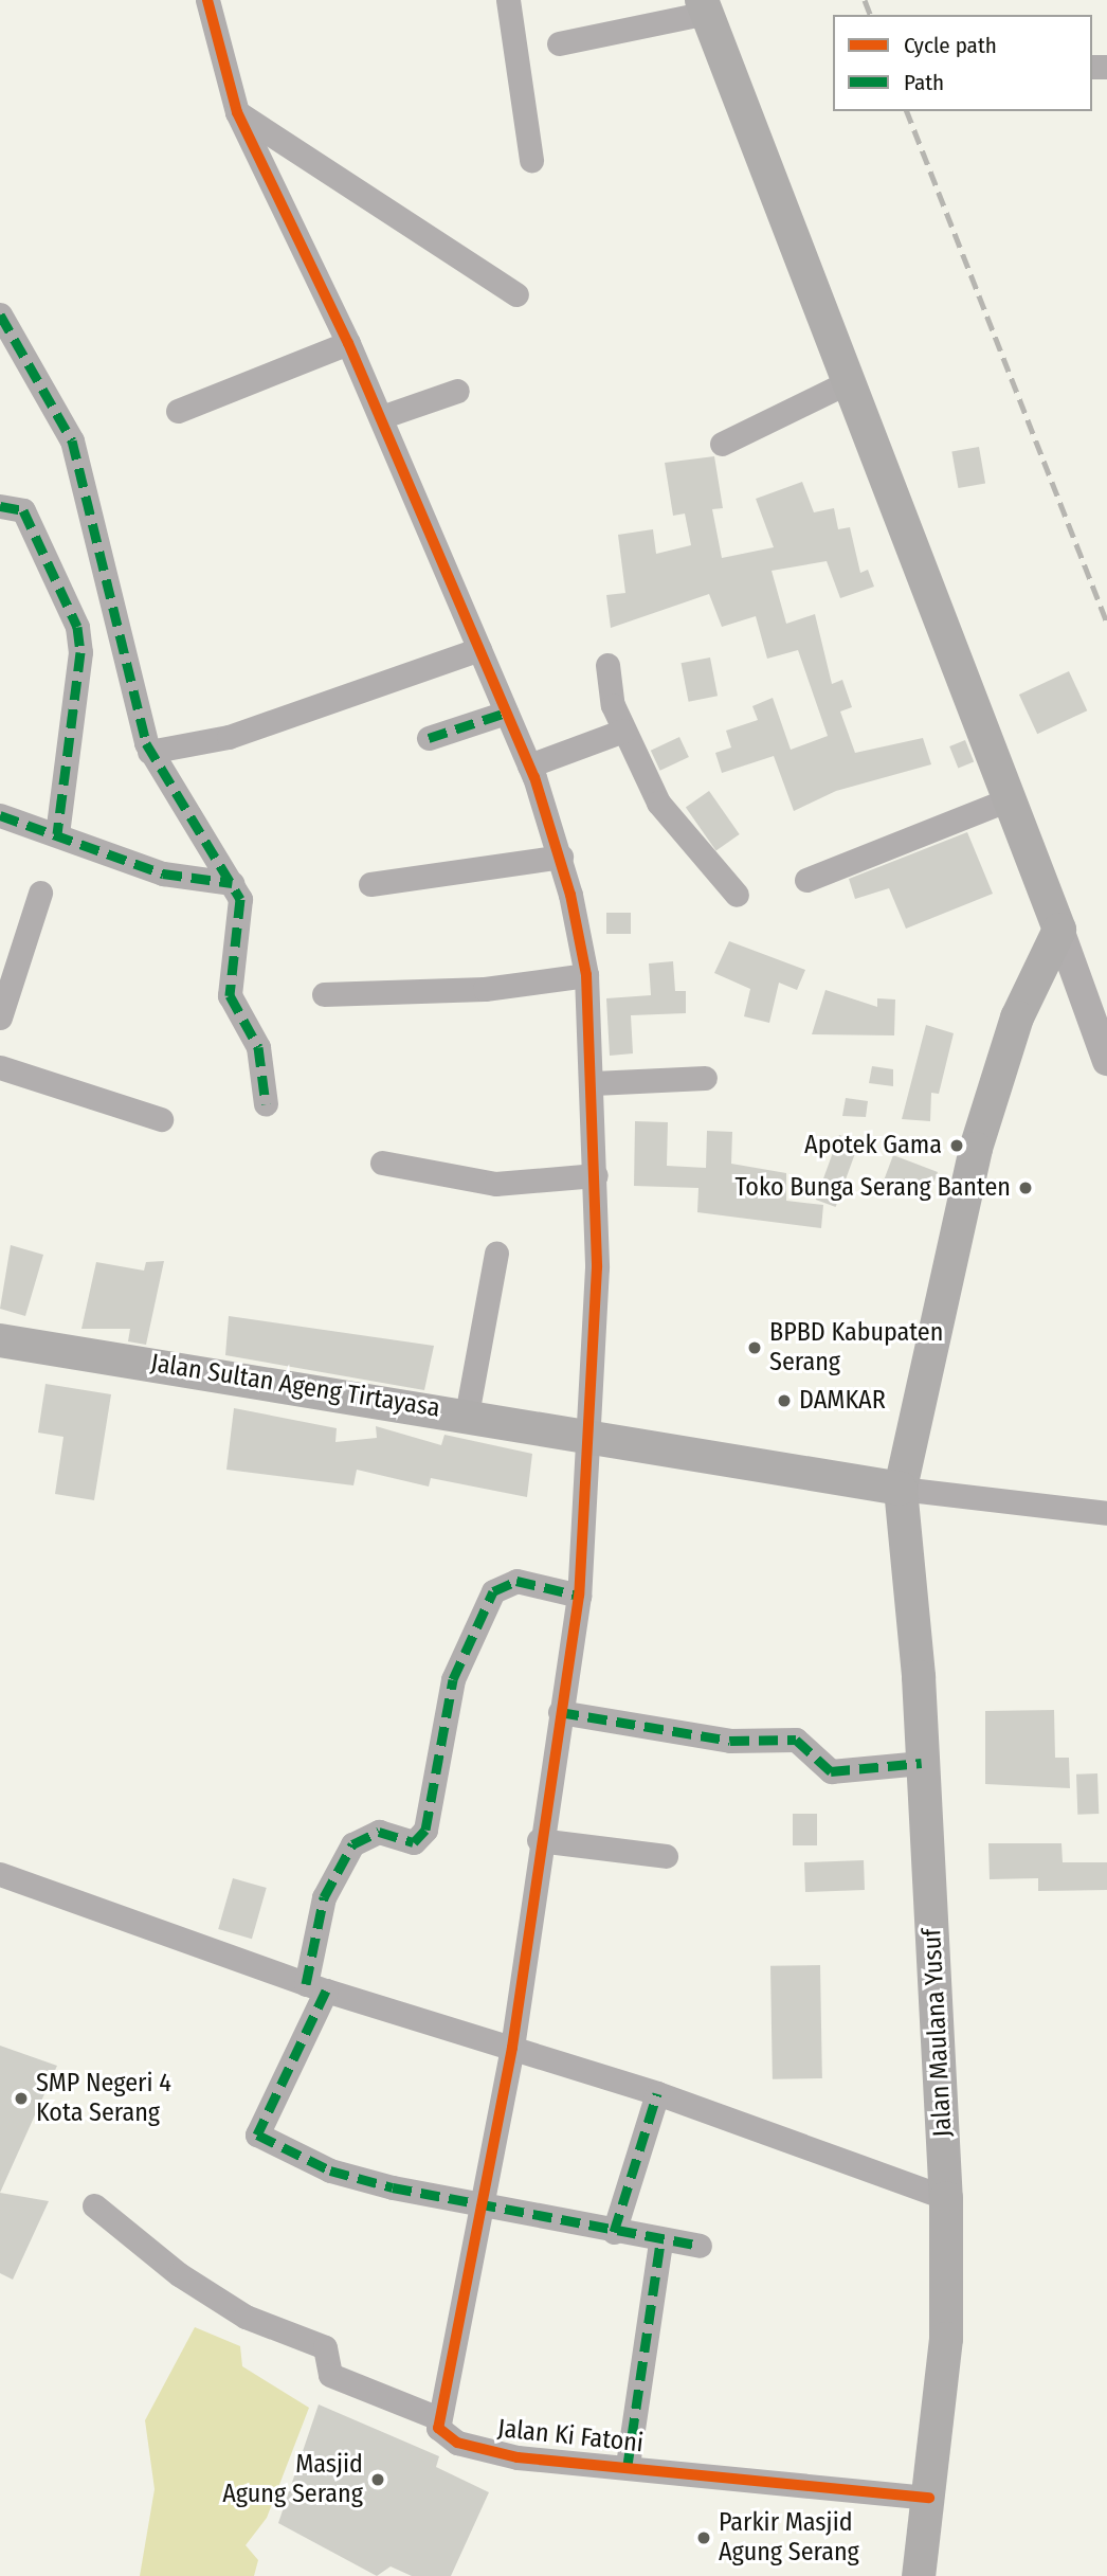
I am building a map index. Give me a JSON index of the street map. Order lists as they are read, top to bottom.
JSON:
{
  "streets": {
    "main road": ["Jalan Sultan Ageng Tirtayasa", "Jalan Maulana Yusuf"],
    "street": ["Jalan Ki Fatoni"]
  },
  "crossings": [
    ["Jalan Sultan Ageng Tirtayasa", "Jalan Maulana Yusuf"],
    ["Jalan Maulana Yusuf", "Jalan Ki Fatoni"]
  ],
  "places": [
    "Apotek Gama",
    "Toko Bunga Serang Banten",
    "BPBD Kabupaten Serang",
    "DAMKAR",
    "SMP Negeri 4 Kota Serang",
    "Masjid Agung Serang",
    "Parkir Masjid Agung Serang"
  ],
  "legend": ["Cycle path", "Path"]
}
